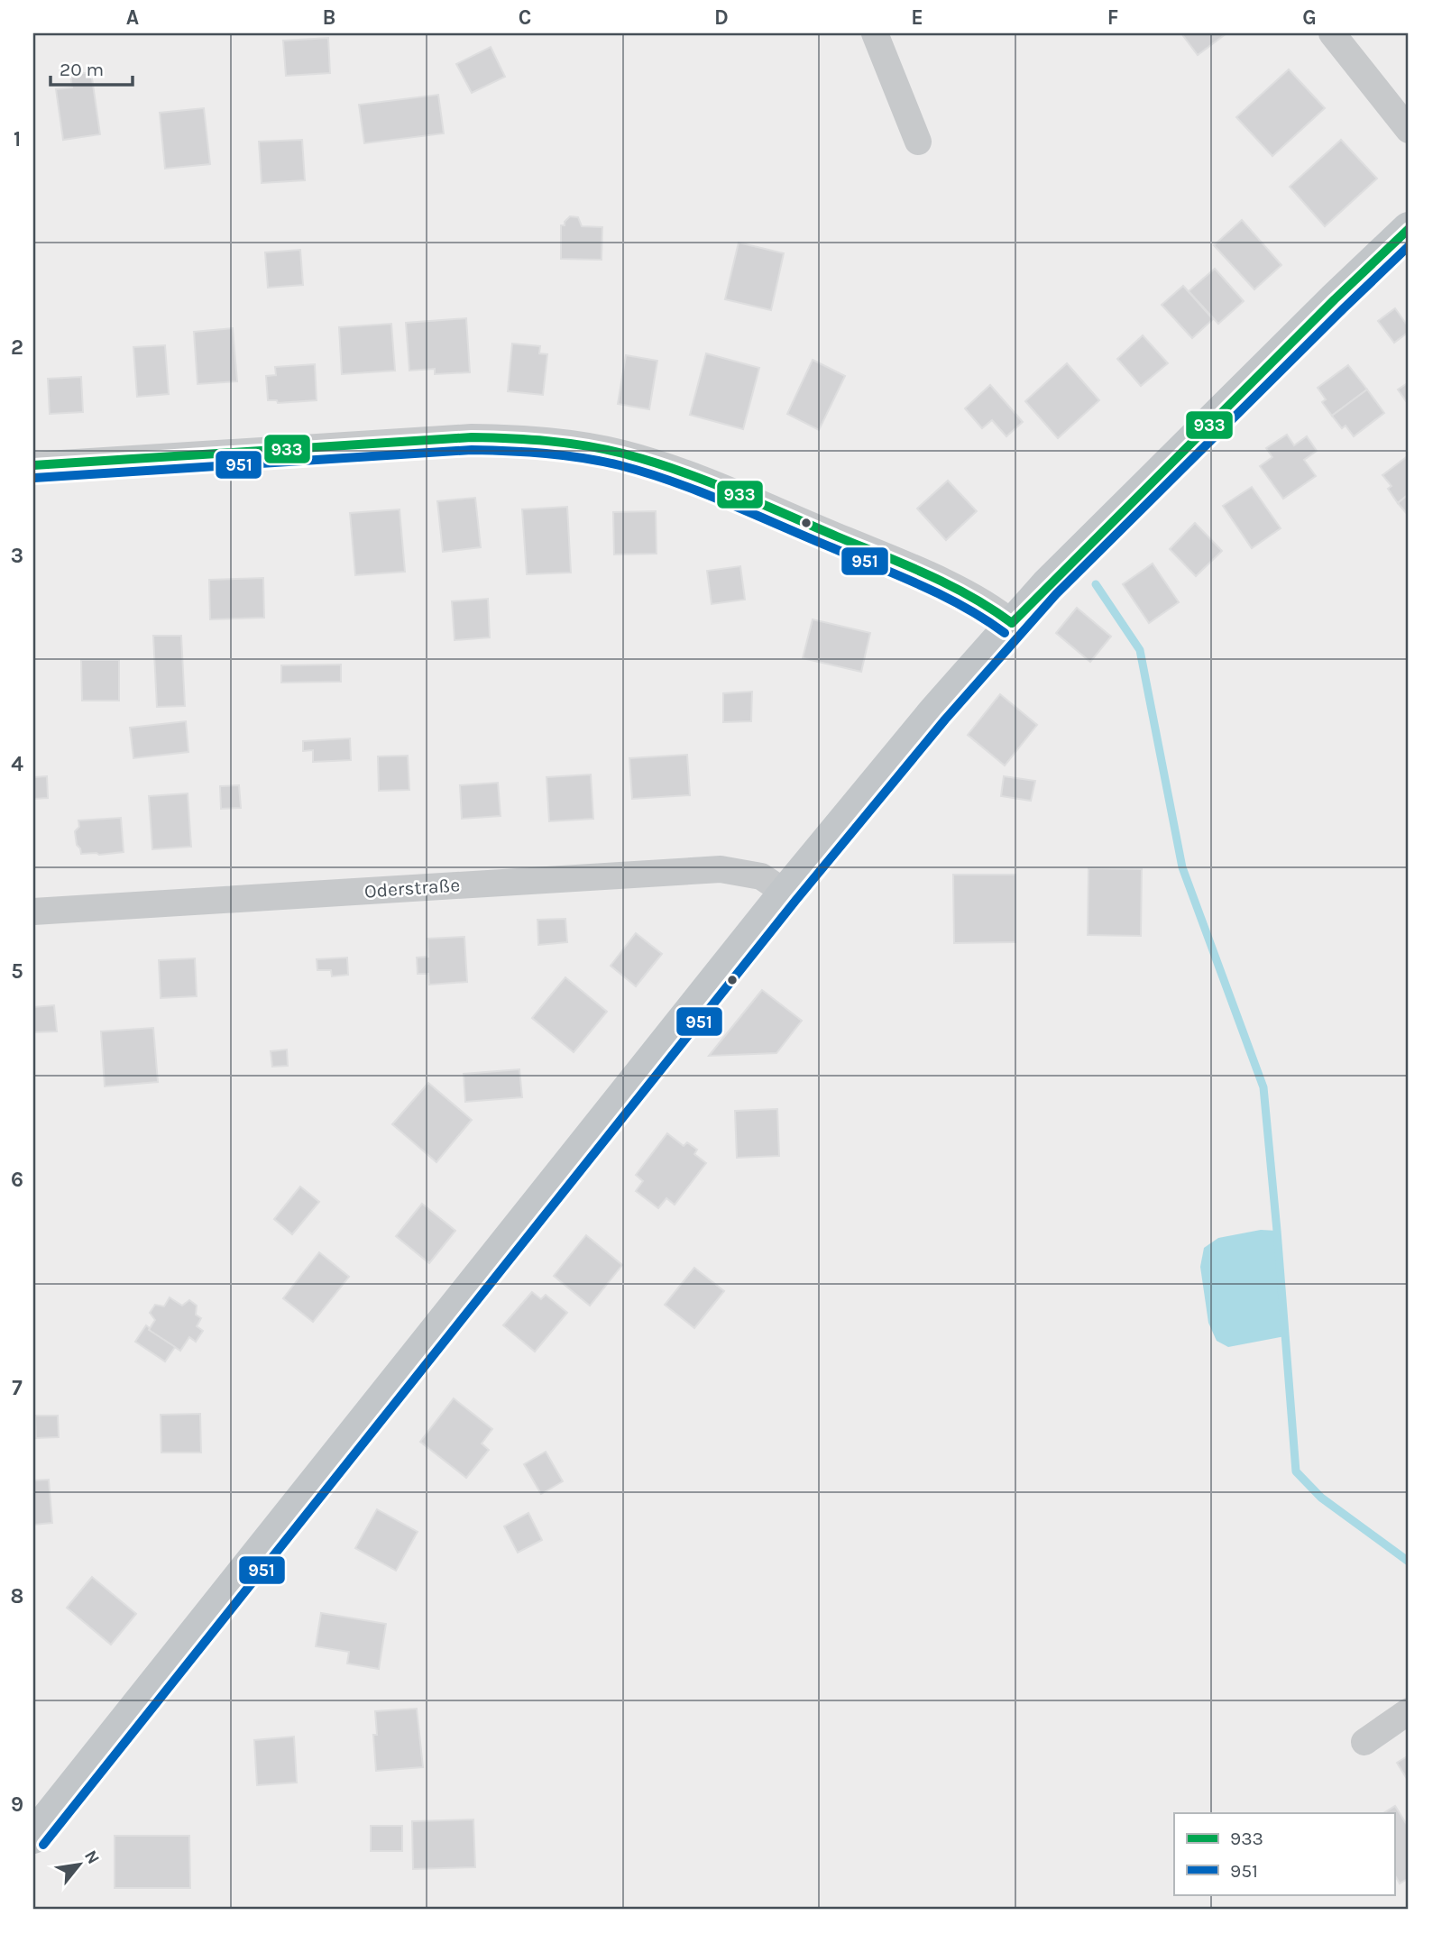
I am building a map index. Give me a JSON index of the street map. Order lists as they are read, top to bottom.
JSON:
{
  "streets": {
    "street": ["Oderstraße"]
  },
  "lines": ["transit line 933", "transit line 951"],
  "legend": ["933", "951"],
  "scale_bar": "20 m",
  "north": "top right",
  "grid": {
    "columns": [
      "A",
      "B",
      "C",
      "D",
      "E",
      "F",
      "G"
    ],
    "rows": [
      "1",
      "2",
      "3",
      "4",
      "5",
      "6",
      "7",
      "8",
      "9"
    ]
  }
}
